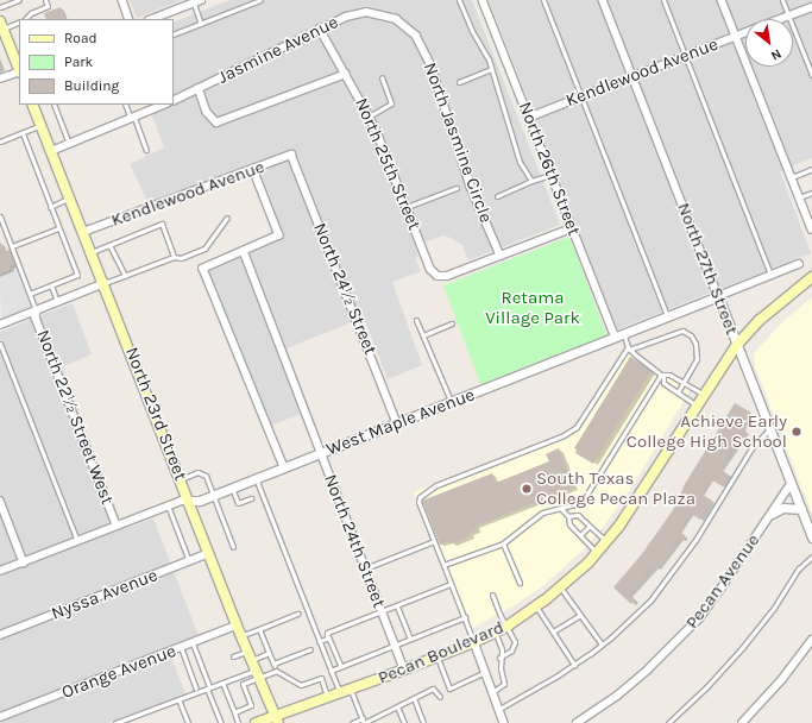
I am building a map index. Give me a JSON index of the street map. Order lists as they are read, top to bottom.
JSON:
{
  "streets": {
    "main road": ["North 23rd Street", "Pecan Boulevard"],
    "street": [
      "Jasmine Avenue",
      "Kendlewood Avenue",
      "North Jasmine Circle",
      "North 25th Street",
      "North 26th Street",
      "North 27th Street",
      "North 24½ Street",
      "North 22½ Street West",
      "West Maple Avenue",
      "North 24th Street",
      "Pecan Avenue",
      "Nyssa Avenue",
      "Orange Avenue"
    ]
  },
  "crossings": [
    ["Jasmine Avenue", "North Jasmine Circle"],
    ["Jasmine Avenue", "North 25th Street"],
    ["Kendlewood Avenue", "North 26th Street"],
    ["Kendlewood Avenue", "North 27th Street"],
    ["Kendlewood Avenue", "North 24½ Street"],
    ["Kendlewood Avenue", "North 23rd Street"],
    ["North Jasmine Circle", "North 25th Street"],
    ["North 26th Street", "West Maple Avenue"],
    ["North 27th Street", "West Maple Avenue"],
    ["North 27th Street", "Pecan Avenue"],
    ["North 27th Street", "Pecan Boulevard"],
    ["North 24½ Street", "West Maple Avenue"],
    ["North 23rd Street", "West Maple Avenue"],
    ["North 23rd Street", "Nyssa Avenue"],
    ["North 23rd Street", "Pecan Boulevard"],
    ["North 23rd Street", "Orange Avenue"],
    ["North 22½ Street West", "West Maple Avenue"],
    ["West Maple Avenue", "North 24th Street"],
    ["North 24th Street", "Pecan Boulevard"]
  ],
  "parks": ["Retama Village Park"],
  "places": ["Achieve Early College High School", "South Texas College Pecan Plaza"],
  "legend": ["Road", "Park", "Building"],
  "north": "bottom right"
}
